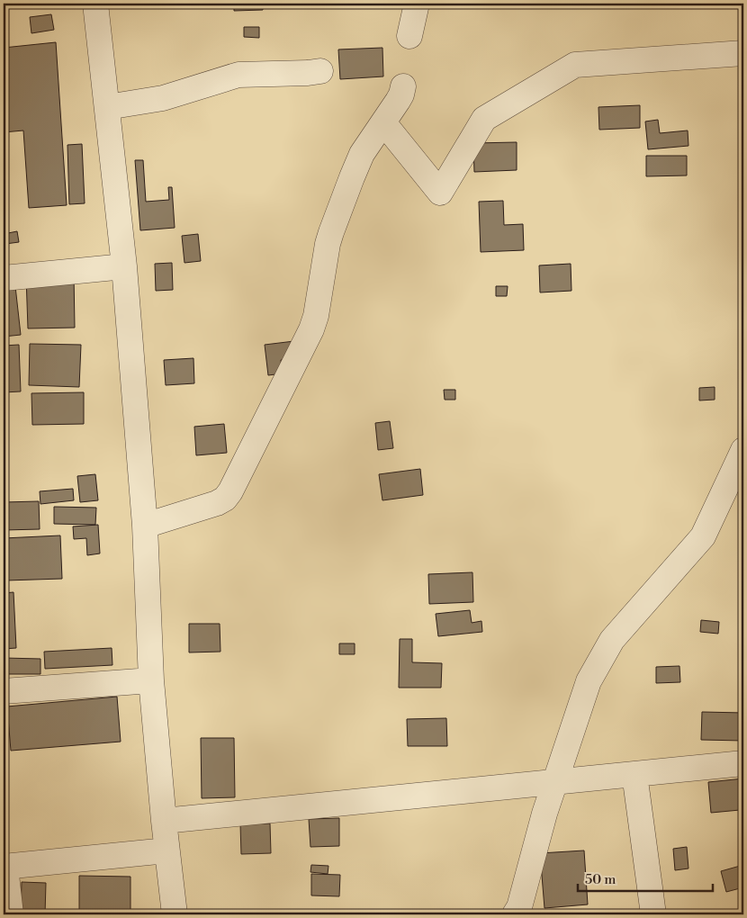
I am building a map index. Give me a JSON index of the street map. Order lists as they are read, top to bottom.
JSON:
{
  "scale_bar": "50 m"
}
